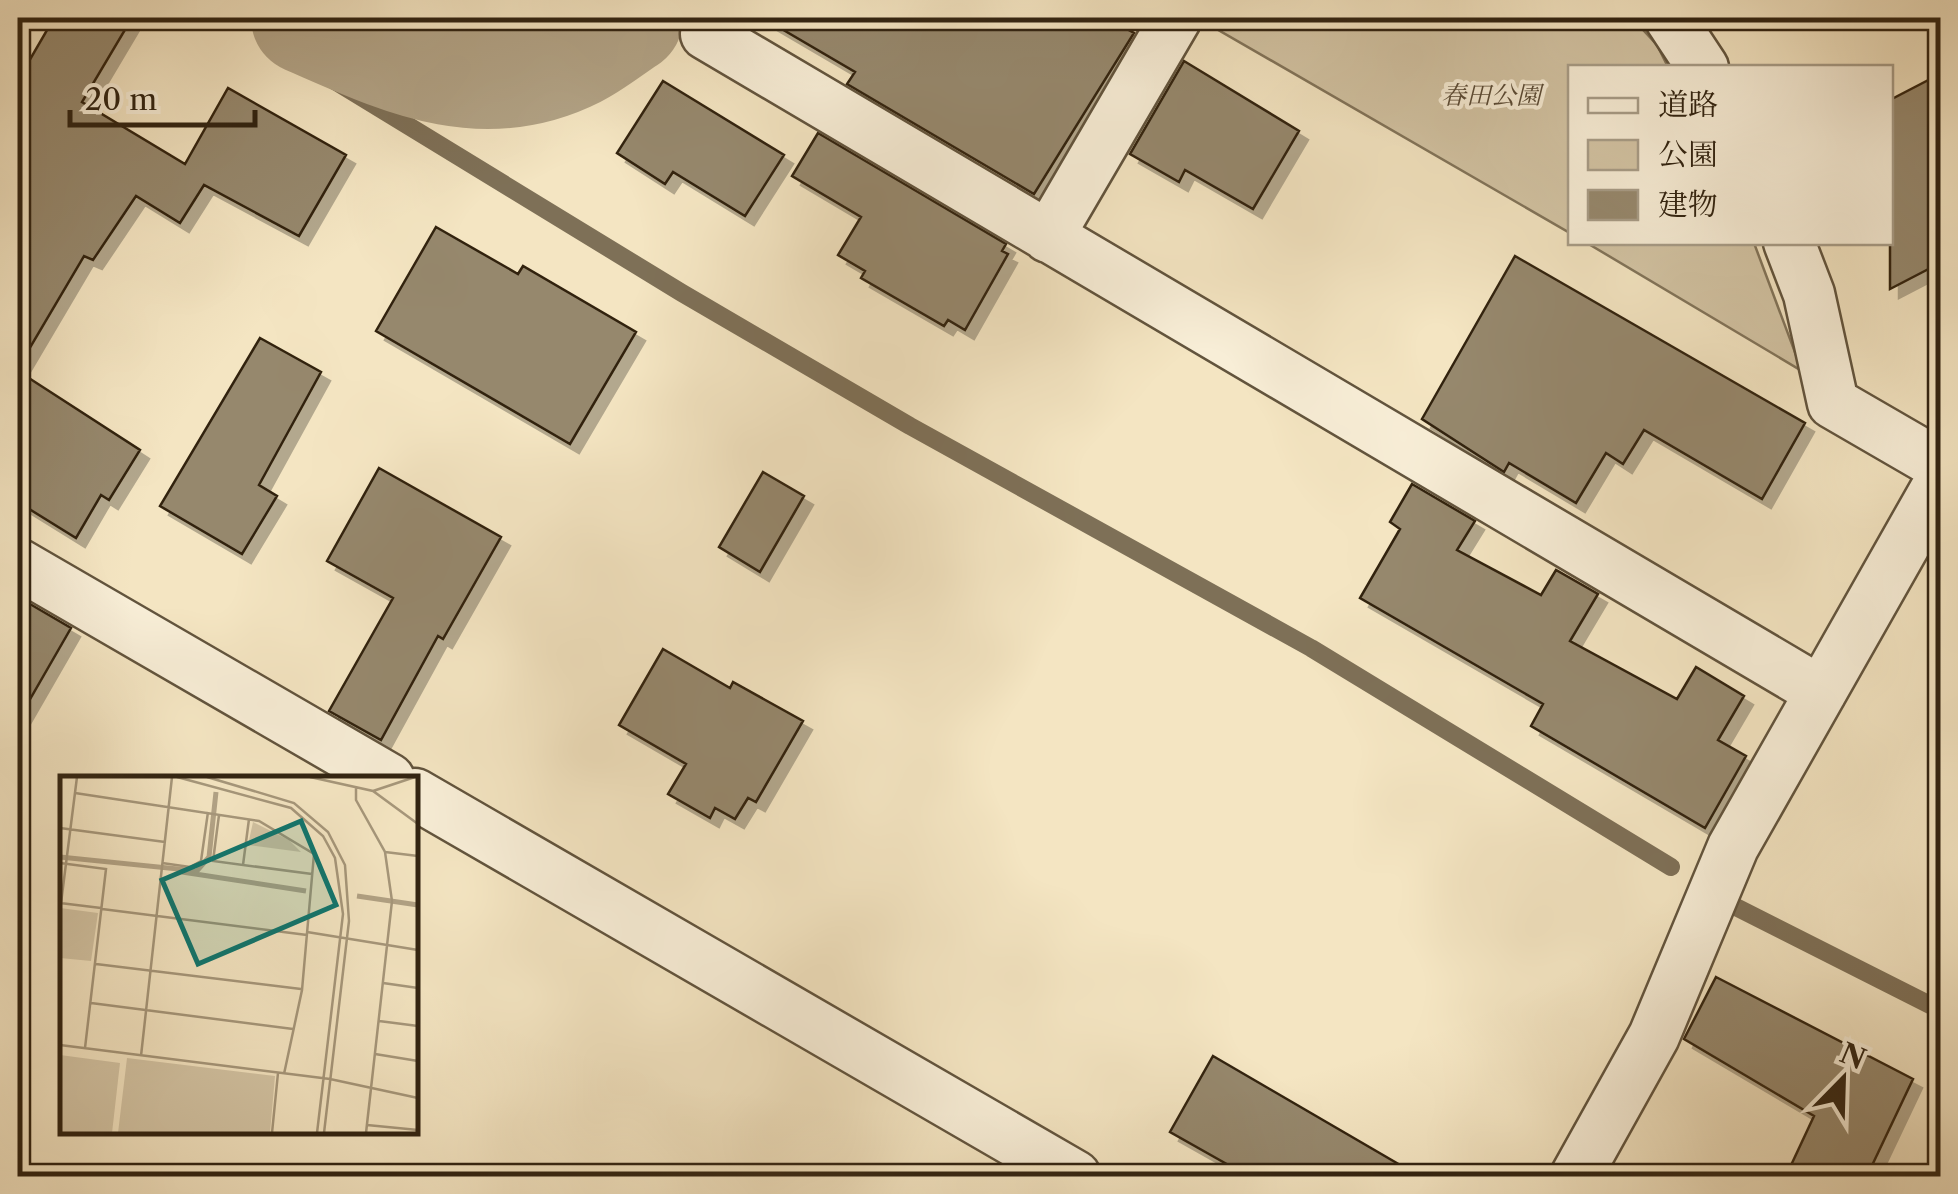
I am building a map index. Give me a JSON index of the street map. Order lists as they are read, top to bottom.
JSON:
{
  "parks": ["春田公園"],
  "legend": ["道路", "公園", "建物"],
  "scale_bar": "20 m",
  "north": "top right"
}
